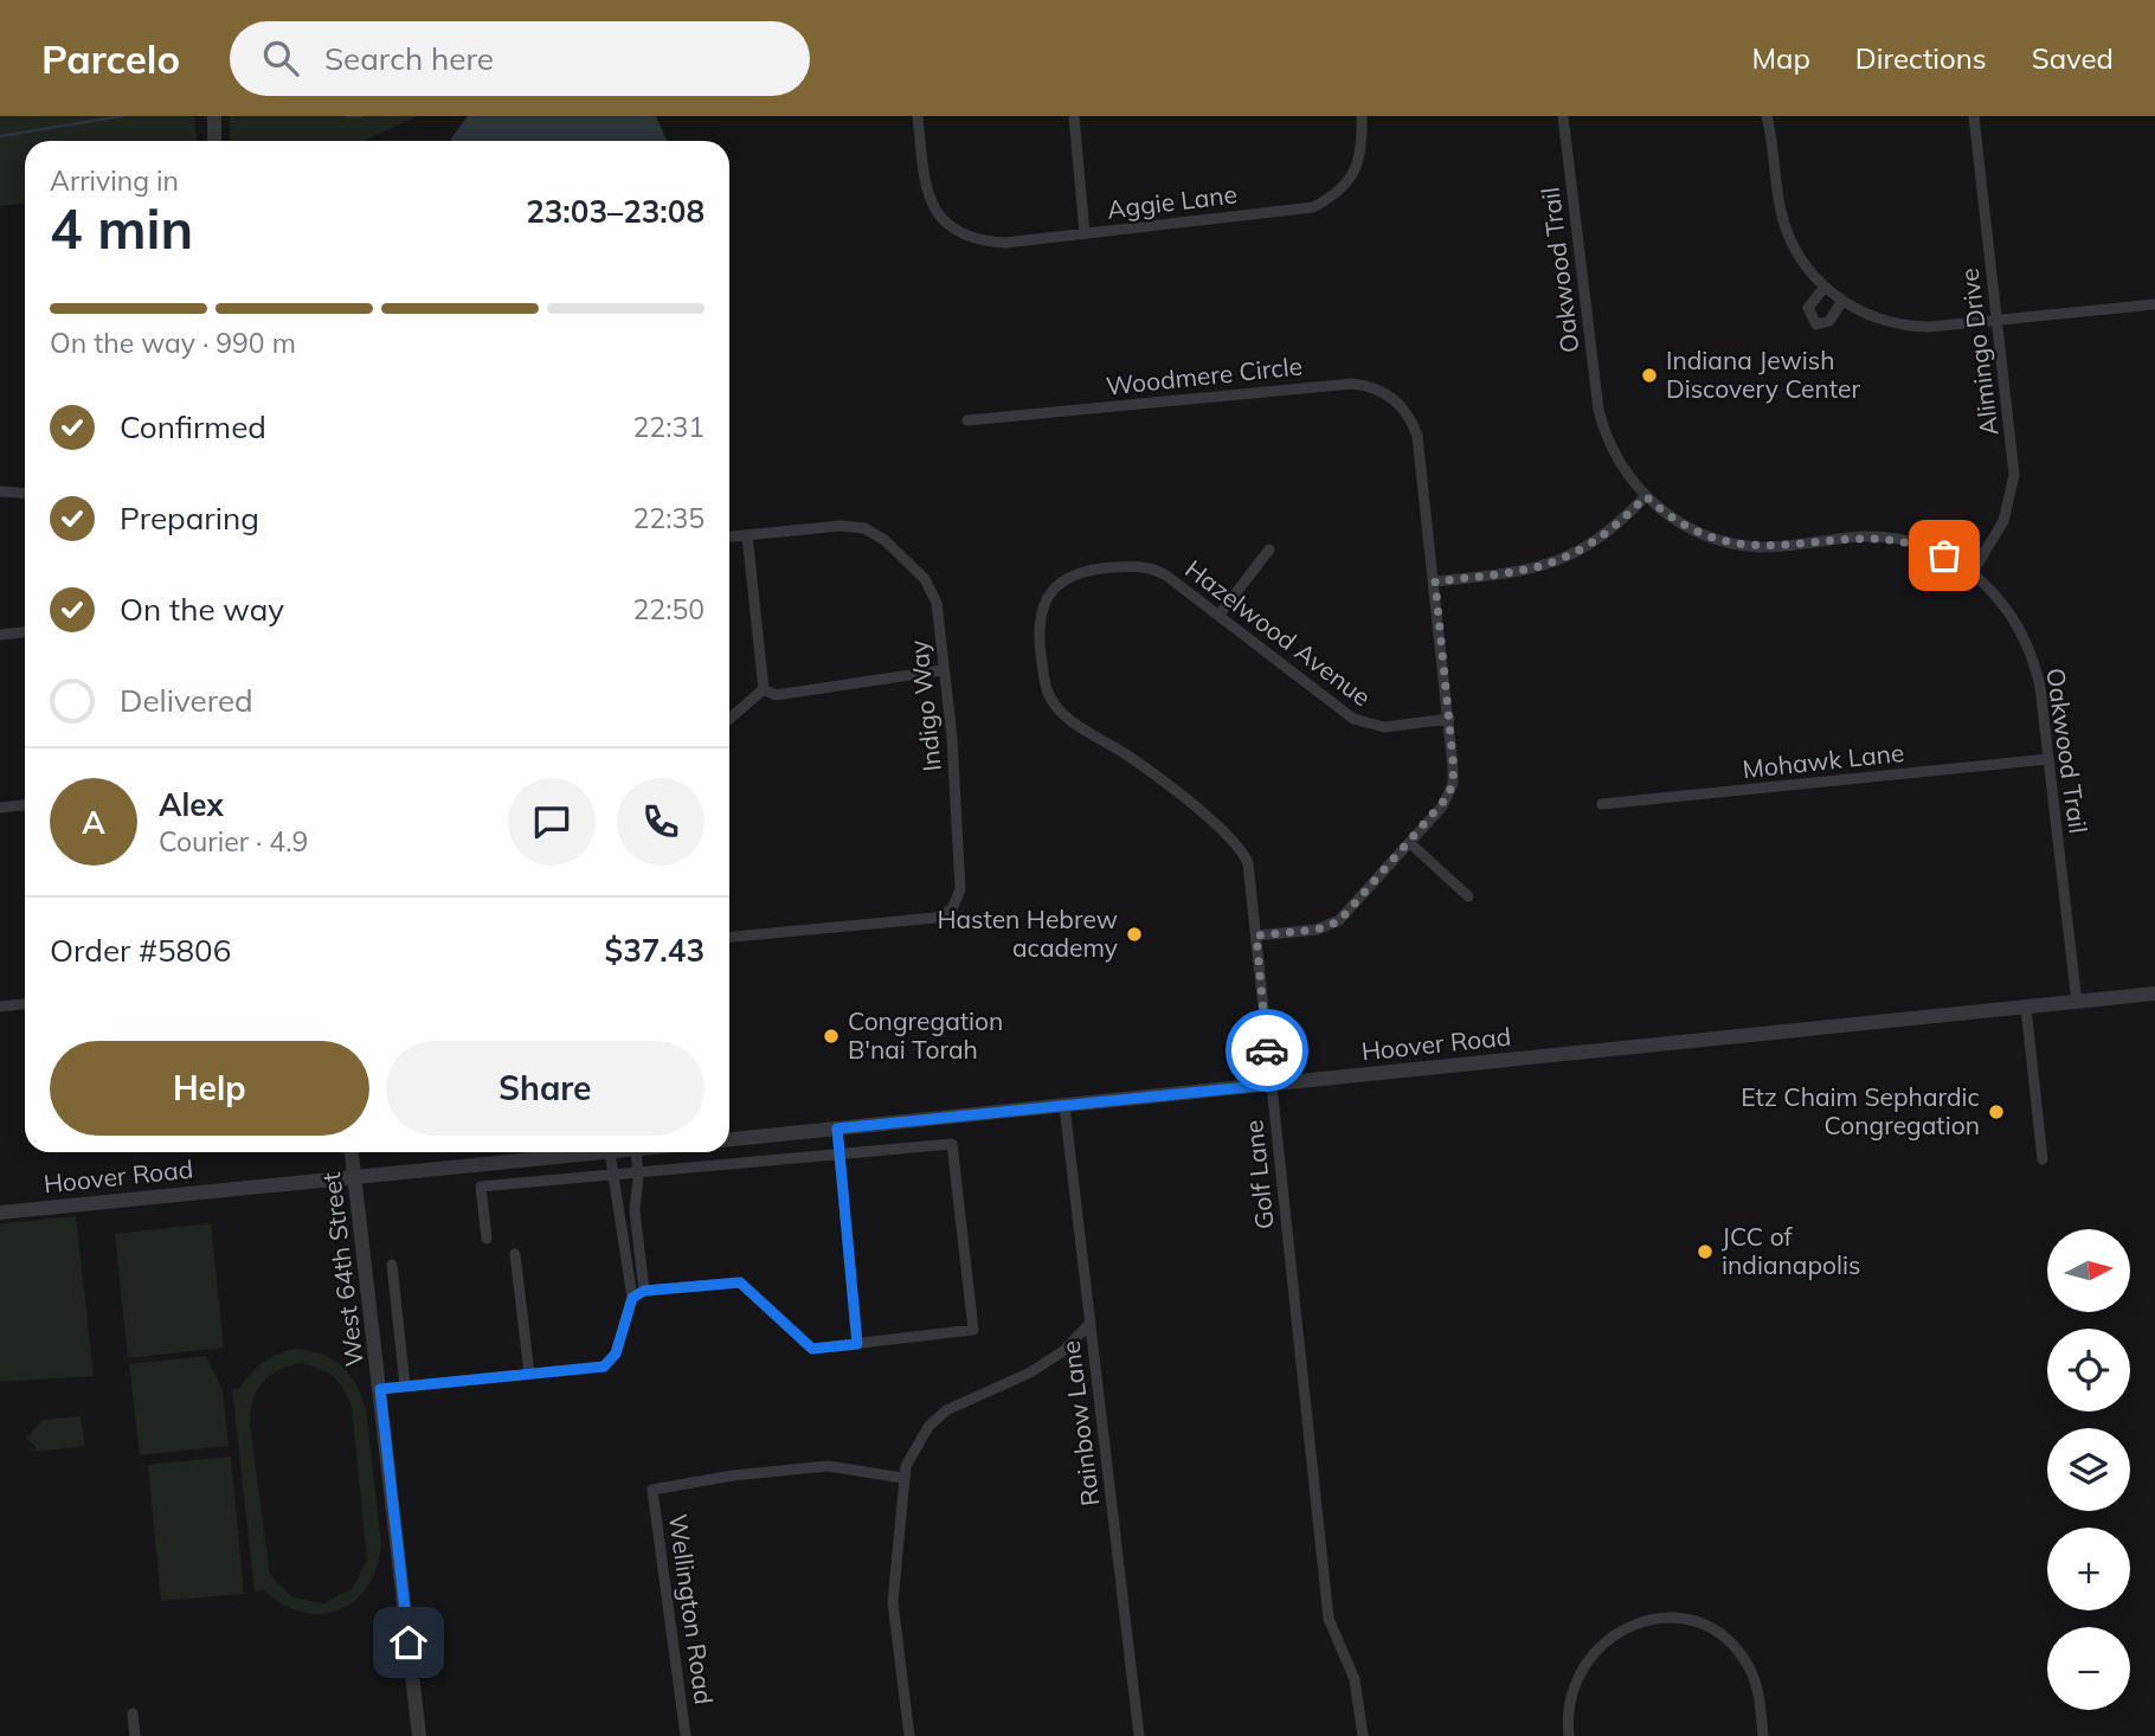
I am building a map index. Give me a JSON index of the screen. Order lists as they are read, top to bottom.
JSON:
{
  "streets": {
    "street": [
      "Aggie Lane",
      "Oakwood Trail",
      "Alimingo Drive",
      "Woodmere Circle",
      "Hazelwood Avenue",
      "Indigo Way",
      "Mohawk Lane",
      "Hoover Road",
      "Golf Lane",
      "West 64th Street",
      "Rainbow Lane",
      "Wellington Road"
    ]
  },
  "crossings": [
    ["Oakwood Trail", "Alimingo Drive"],
    ["Oakwood Trail", "Mohawk Lane"],
    ["Oakwood Trail", "Hoover Road"],
    ["Hazelwood Avenue", "Golf Lane"],
    ["Hoover Road", "Golf Lane"],
    ["Hoover Road", "West 64th Street"],
    ["Hoover Road", "Rainbow Lane"]
  ],
  "places": [
    "Indiana Jewish Discovery Center",
    "Hasten Hebrew academy",
    "Congregation B'nai Torah",
    "Etz Chaim Sephardic Congregation",
    "JCC of indianapolis"
  ],
  "north": "right",
  "page": {
    "header": "Parcelo",
    "search": "Search here",
    "nav": ["Map", "Directions", "Saved"],
    "heading": ["4 min", "Arriving in", "23:03–23:08"],
    "panel": [
      "Alex",
      "Courier · 4.9",
      "Order #5806",
      "$37.43"
    ],
    "bar": "On the way · 990 m",
    "list": [
      ["Confirmed", "22:31"],
      ["Preparing", "22:35"],
      ["On the way", "22:50"],
      "Delivered"
    ],
    "round": "A",
    "buttons": ["Help", "Share"],
    "map_buttons": ["+", "−"]
  }
}
